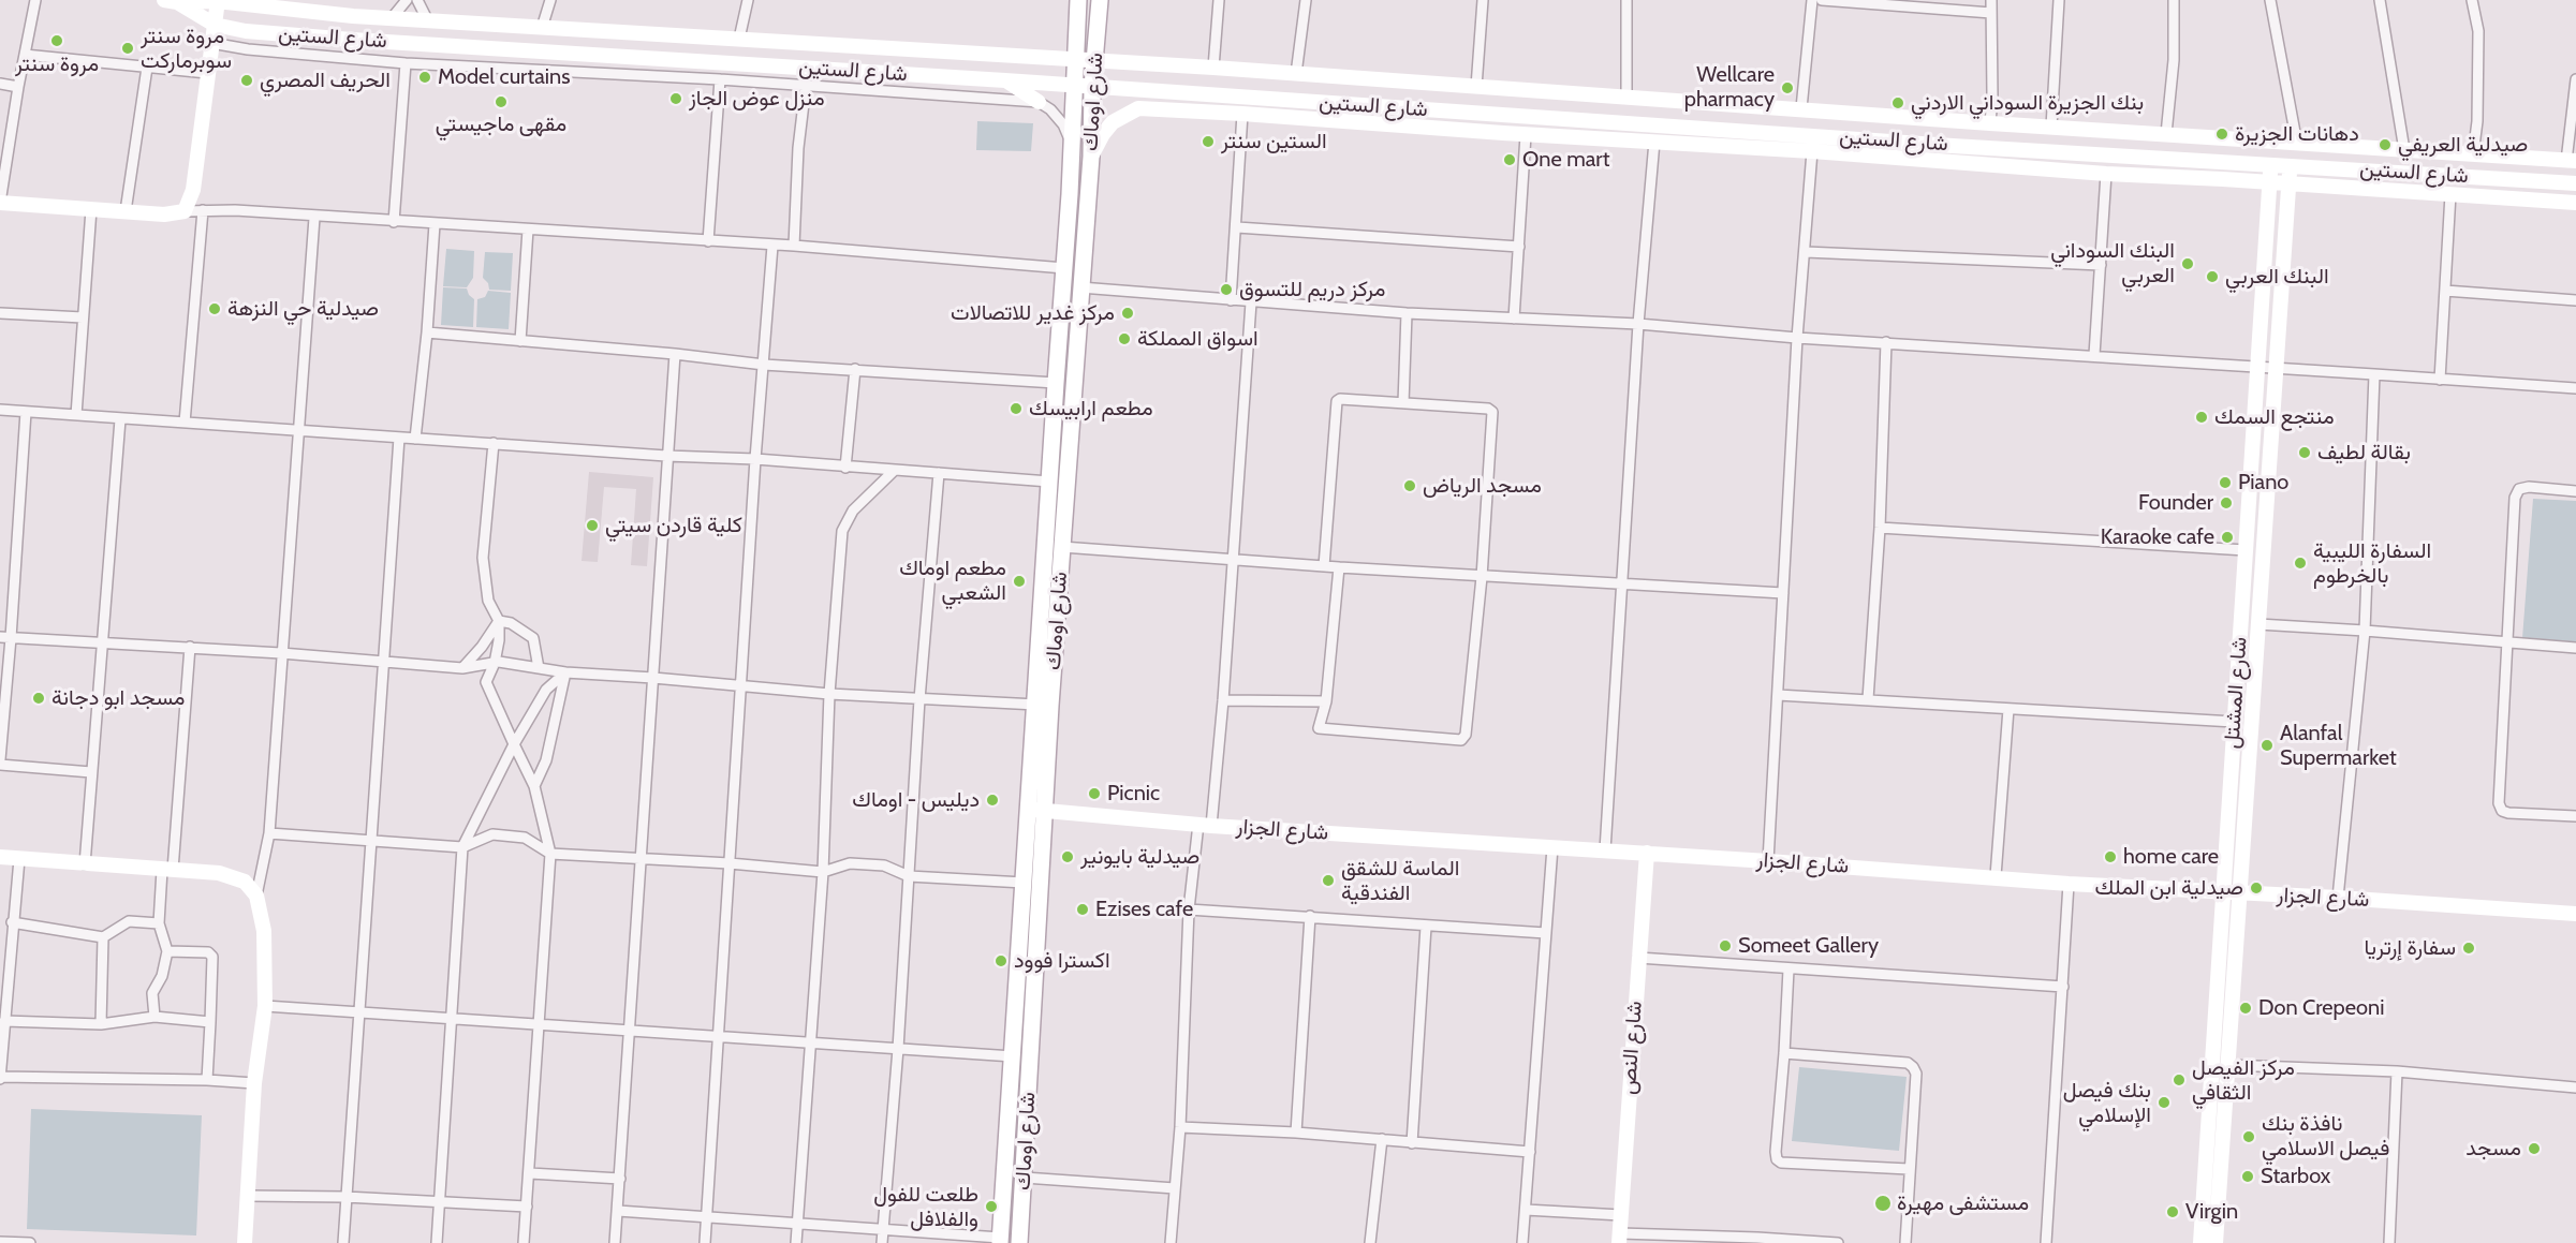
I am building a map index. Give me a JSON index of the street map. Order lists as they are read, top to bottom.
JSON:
{
  "streets": {
    "main road": [
      "شارع الستين",
      "شارع اوماك",
      "شارع المشتل",
      "شارع الجزار",
      "شارع النص"
    ]
  },
  "crossings": [
    ["شارع الستين", "شارع اوماك"],
    ["شارع الستين", "شارع المشتل"],
    ["شارع اوماك", "شارع الجزار"],
    ["شارع المشتل", "شارع الجزار"],
    ["شارع الجزار", "شارع النص"]
  ],
  "places": [
    "مروة سنتر",
    "مروة سنتر سوبرماركت",
    "Model curtains",
    "الحريف المصري",
    "Wellcare pharmacy",
    "منزل عوض الجاز",
    "مقهى ماجيستي",
    "بنك الجزيرة السوداني الاردني",
    "دهانات الجزيرة",
    "الستين سنتر",
    "صيدلية العريفي",
    "One mart",
    "البنك السوداني العربي",
    "البنك العربي",
    "مركز دريم للتسوق",
    "صيدلية حي النزهة",
    "مركز غدير للاتصالات",
    "اسواق المملكة",
    "مطعم ارابيسك",
    "منتجع السمك",
    "بقالة لطيف",
    "Piano",
    "مسجد الرياض",
    "Founder",
    "كلية قاردن سيتي",
    "Karaoke cafe",
    "السفارة الليبية بالخرطوم",
    "مطعم اوماك الشعبي",
    "مسجد ابو دجانة",
    "Alanfal Supermarket",
    "Picnic",
    "ديليس - اوماك",
    "صيدلية بايونير",
    "home care",
    "الماسة للشقق الفندقية",
    "صيدلية ابن الملك",
    "Ezises cafe",
    "Someet Gallery",
    "سفارة إرتريا",
    "اكسترا فوود",
    "Don Crepeoni",
    "مركز الفيصل الثقافي",
    "بنك فيصل الإسلامي",
    "نافذة بنك فيصل الاسلامي",
    "مسجد",
    "Starbox",
    "مستشفى مهيرة",
    "طلعت للفول والفلافل",
    "Virgin"
  ]
}
